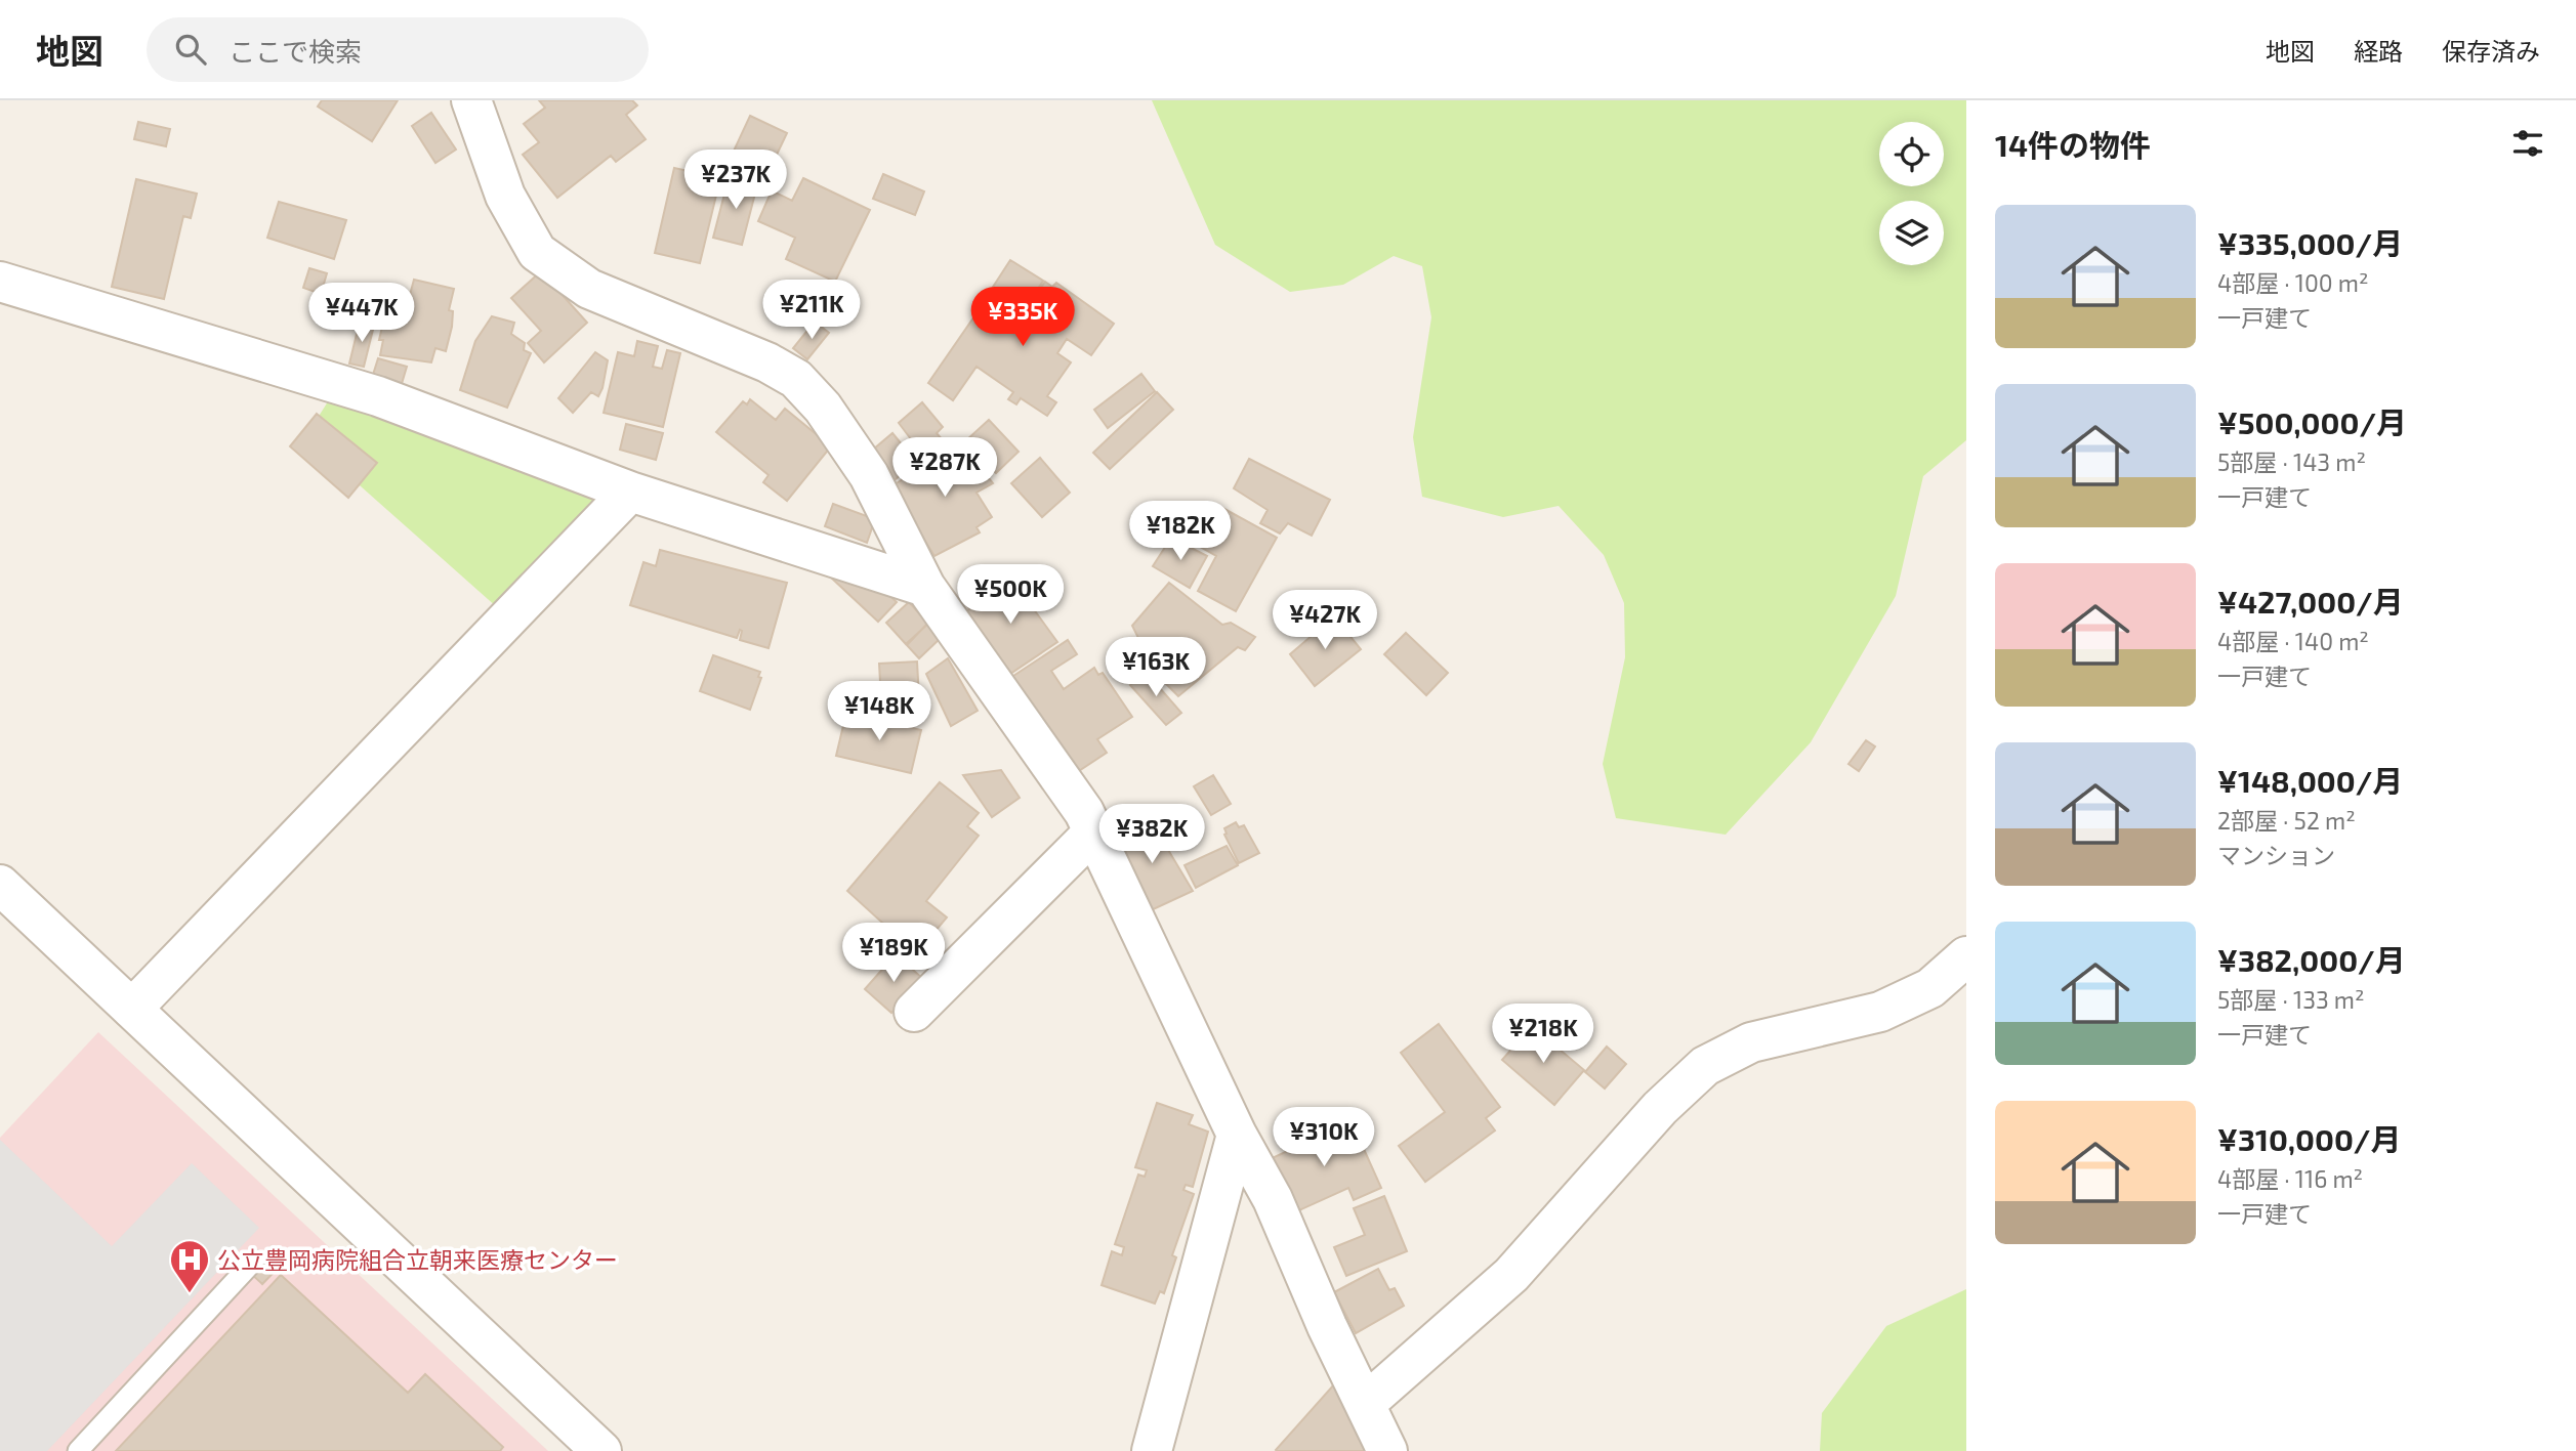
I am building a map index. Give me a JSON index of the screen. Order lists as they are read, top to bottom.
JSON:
{
  "places": {
    "hospital": ["公立豊岡病院組合立朝来医療センター"]
  },
  "page": {
    "header": "地図",
    "search": "ここで検索",
    "nav": ["地図", "経路", "保存済み"],
    "heading": "14件の物件",
    "price": [
      "¥237K",
      "¥211K",
      "¥447K",
      "¥335K",
      "¥287K",
      "¥182K",
      "¥500K",
      "¥427K",
      "¥163K",
      "¥148K",
      "¥382K",
      "¥189K",
      "¥218K",
      "¥310K"
    ],
    "list": [
      {
        "name": "¥335,000/月",
        "note": "4部屋 · 100 m² · 一戸建て"
      },
      {
        "name": "¥500,000/月",
        "note": "5部屋 · 143 m² · 一戸建て"
      },
      {
        "name": "¥427,000/月",
        "note": "4部屋 · 140 m² · 一戸建て"
      },
      {
        "name": "¥148,000/月",
        "note": "2部屋 · 52 m² · マンション"
      },
      {
        "name": "¥382,000/月",
        "note": "5部屋 · 133 m² · 一戸建て"
      },
      {
        "name": "¥310,000/月",
        "note": "4部屋 · 116 m² · 一戸建て"
      }
    ]
  }
}
